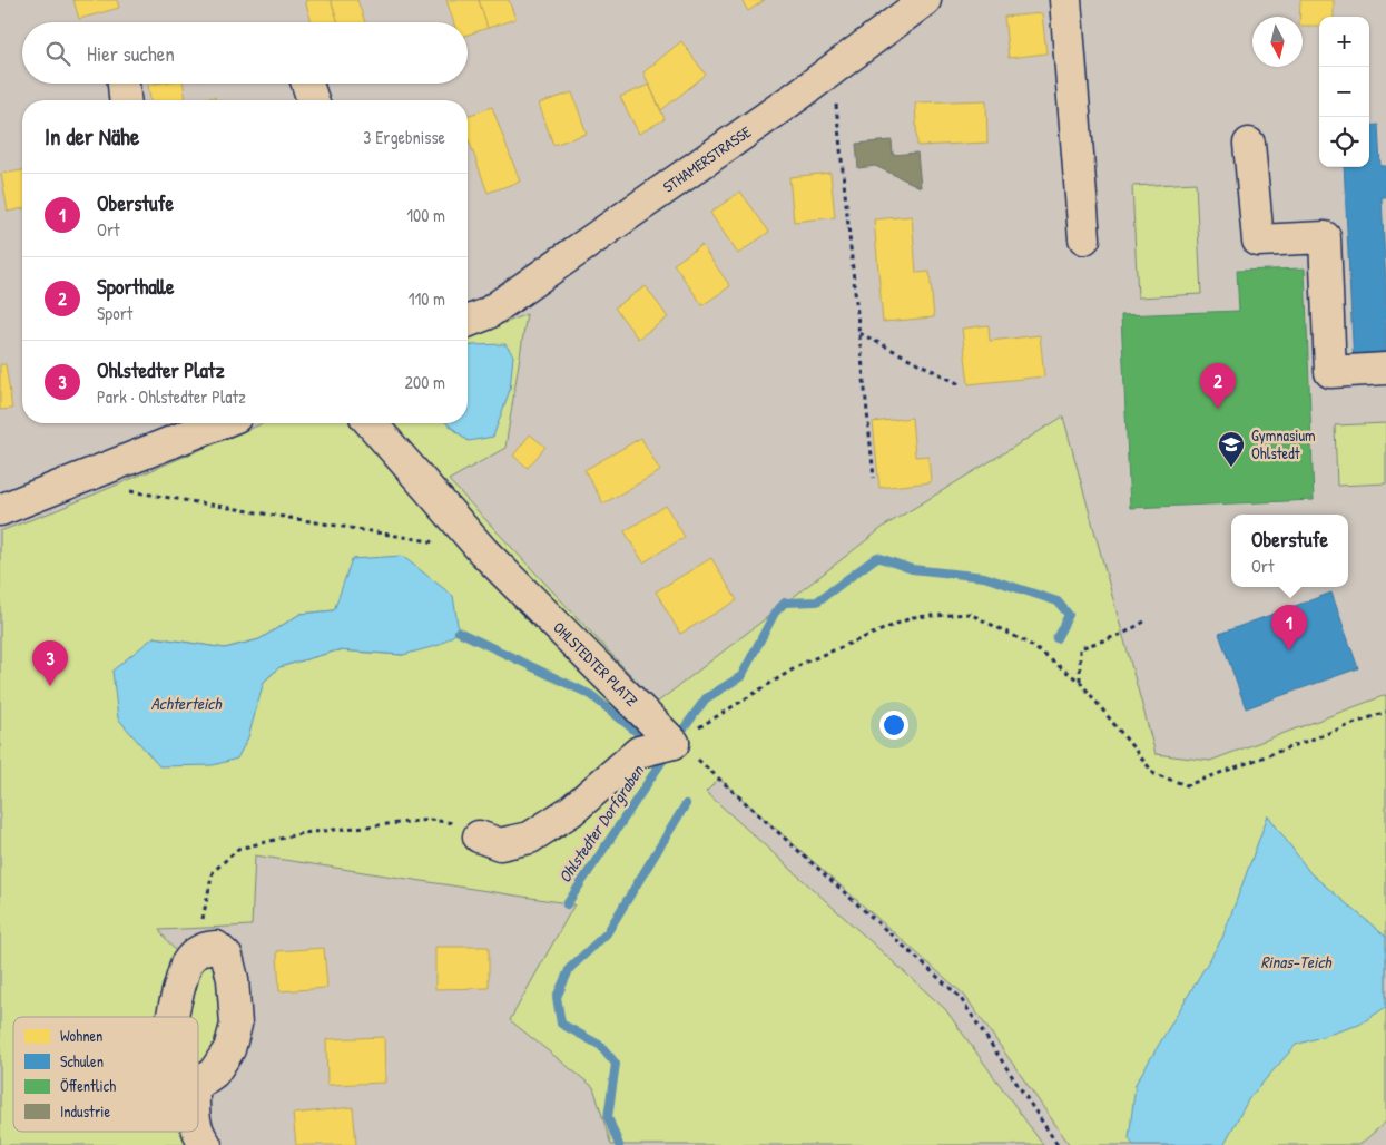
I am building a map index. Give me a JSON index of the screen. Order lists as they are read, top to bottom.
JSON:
{
  "streets": {
    "street": ["STHAMERSTRASSE", "OHLSTEDTER PLATZ"]
  },
  "water": ["Achterteich", "Ohlstedter Dorfgraben", "Rinas-Teich"],
  "places": {
    "school or university": ["Gymnasium Ohlstedt"]
  },
  "legend": [
    "Wohnen",
    "Schulen",
    "Öffentlich",
    "Industrie"
  ],
  "north": "bottom",
  "page": {
    "map_buttons": ["+", "−"],
    "search": "Hier suchen",
    "heading": ["In der Nähe", "3 Ergebnisse"],
    "list": [
      {
        "mark": "1",
        "name": "Oberstufe",
        "note": "Ort",
        "value": "100 m"
      },
      {
        "mark": "2",
        "name": "Sporthalle",
        "note": "Sport",
        "value": "110 m"
      },
      {
        "mark": "3",
        "name": "Ohlstedter Platz",
        "note": "Park · Ohlstedter Platz",
        "value": "200 m"
      }
    ],
    "pins": ["2", "1", "3"],
    "popup": ["Oberstufe", "Ort"]
  }
}
